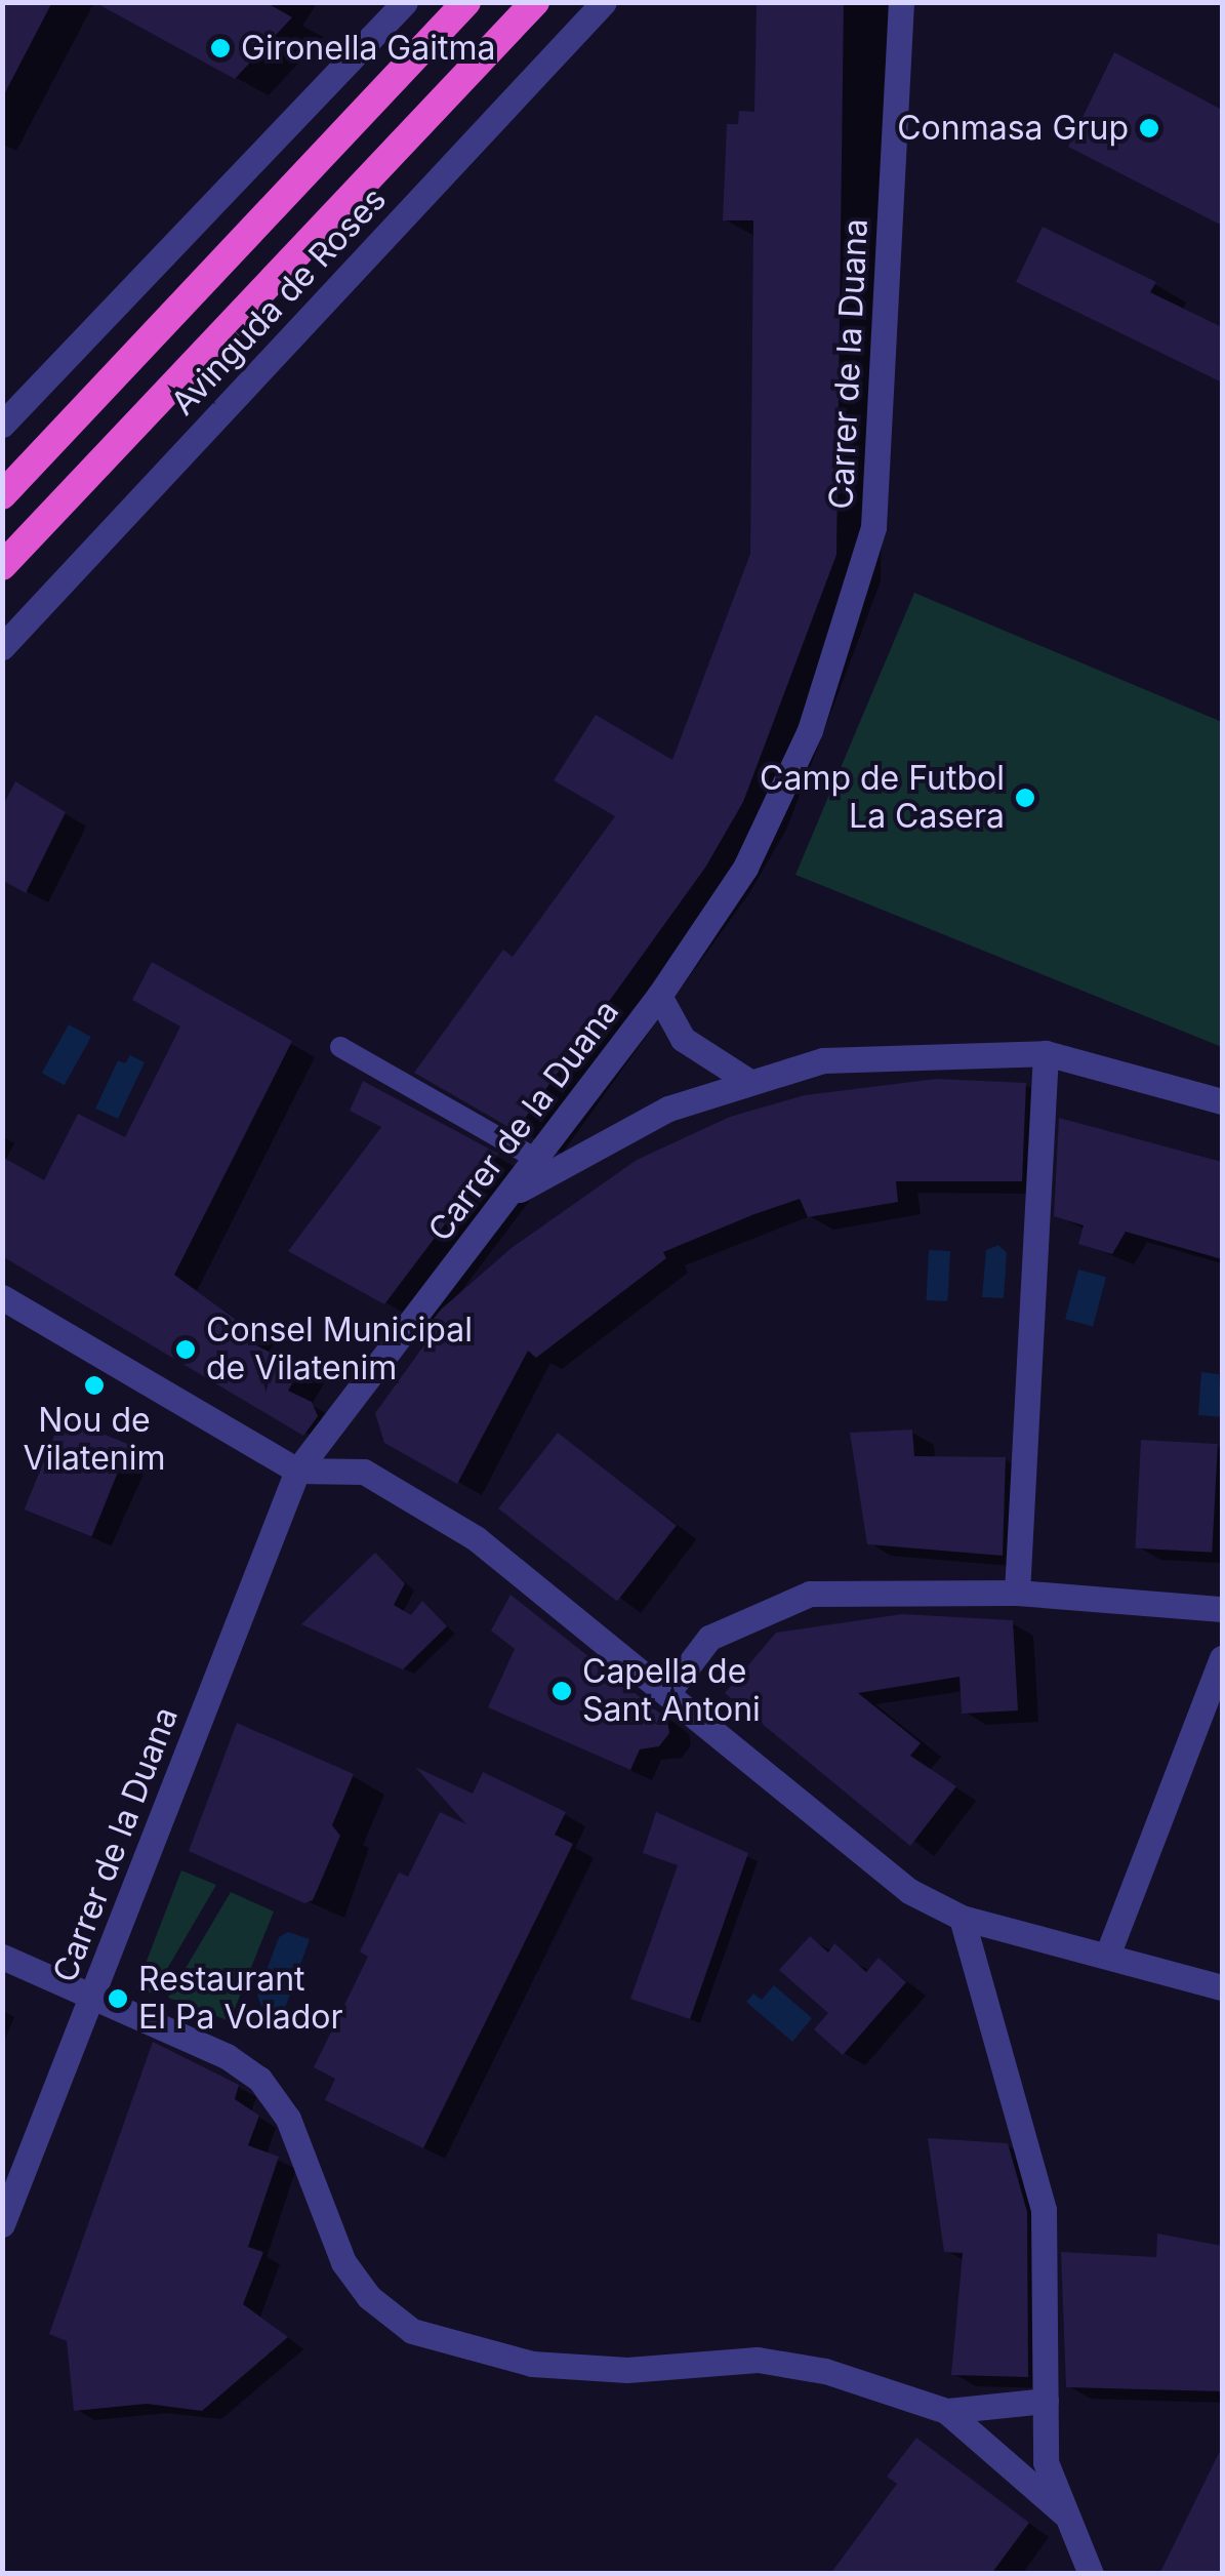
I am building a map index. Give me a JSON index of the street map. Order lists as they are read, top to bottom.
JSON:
{
  "streets": {
    "street": ["Avinguda de Roses", "Carrer de la Duana"]
  },
  "places": [
    "Gironella Gaitma",
    "Conmasa Grup",
    "Camp de Futbol La Casera",
    "Consel Municipal de Vilatenim",
    "Nou de Vilatenim",
    "Capella de Sant Antoni",
    "Restaurant El Pa Volador"
  ]
}
